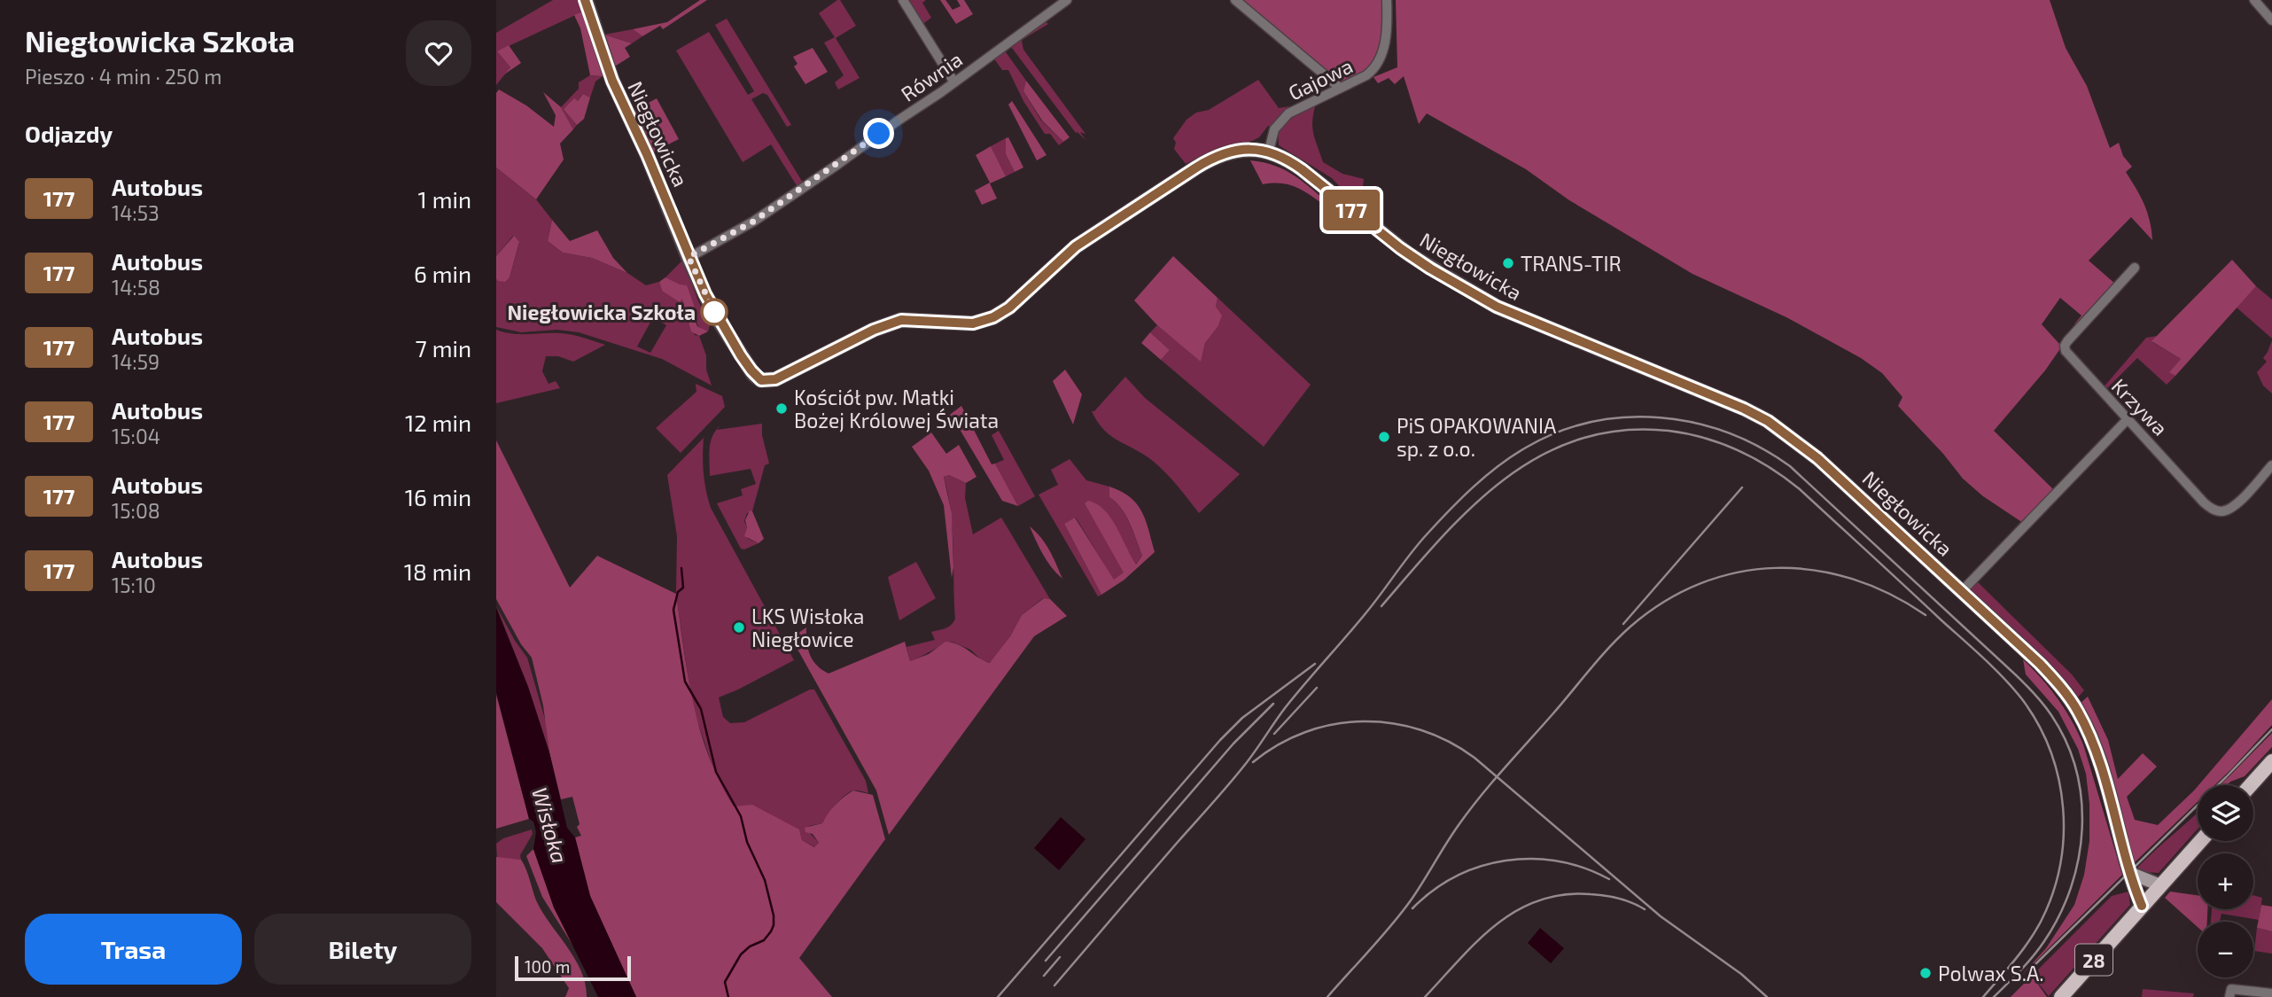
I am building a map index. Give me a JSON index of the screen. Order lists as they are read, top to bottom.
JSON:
{
  "streets": {
    "main road": ["28"],
    "street": [
      "Równia",
      "Gajowa",
      "Niegłowicka",
      "Krzywa"
    ]
  },
  "crossings": [
    ["Równia", "Niegłowicka"],
    ["Gajowa", "Niegłowicka"],
    ["Niegłowicka", "28"]
  ],
  "water": ["Wisłoka"],
  "places": [
    "TRANS-TIR",
    "Niegłowicka Szkoła",
    "Kościół pw. Matki Bożej Królowej Świata",
    "PiS OPAKOWANIA sp. z o.o.",
    "LKS Wisłoka Niegłowice",
    "Polwax S.A."
  ],
  "lines": ["bus line 177"],
  "scale_bar": "100 m",
  "page": {
    "heading": [
      ["Niegłowicka Szkoła", "Pieszo · 4 min · 250 m"],
      "Odjazdy"
    ],
    "on_map": "177",
    "list": [
      {
        "mark": "177",
        "name": "Autobus",
        "note": "14:53",
        "value": "1 min"
      },
      {
        "mark": "177",
        "name": "Autobus",
        "note": "14:58",
        "value": "6 min"
      },
      {
        "mark": "177",
        "name": "Autobus",
        "note": "14:59",
        "value": "7 min"
      },
      {
        "mark": "177",
        "name": "Autobus",
        "note": "15:04",
        "value": "12 min"
      },
      {
        "mark": "177",
        "name": "Autobus",
        "note": "15:08",
        "value": "16 min"
      },
      {
        "mark": "177",
        "name": "Autobus",
        "note": "15:10",
        "value": "18 min"
      }
    ],
    "map_buttons": ["+", "−"],
    "buttons": ["Trasa", "Bilety"],
    "scale": "100 m"
  }
}
